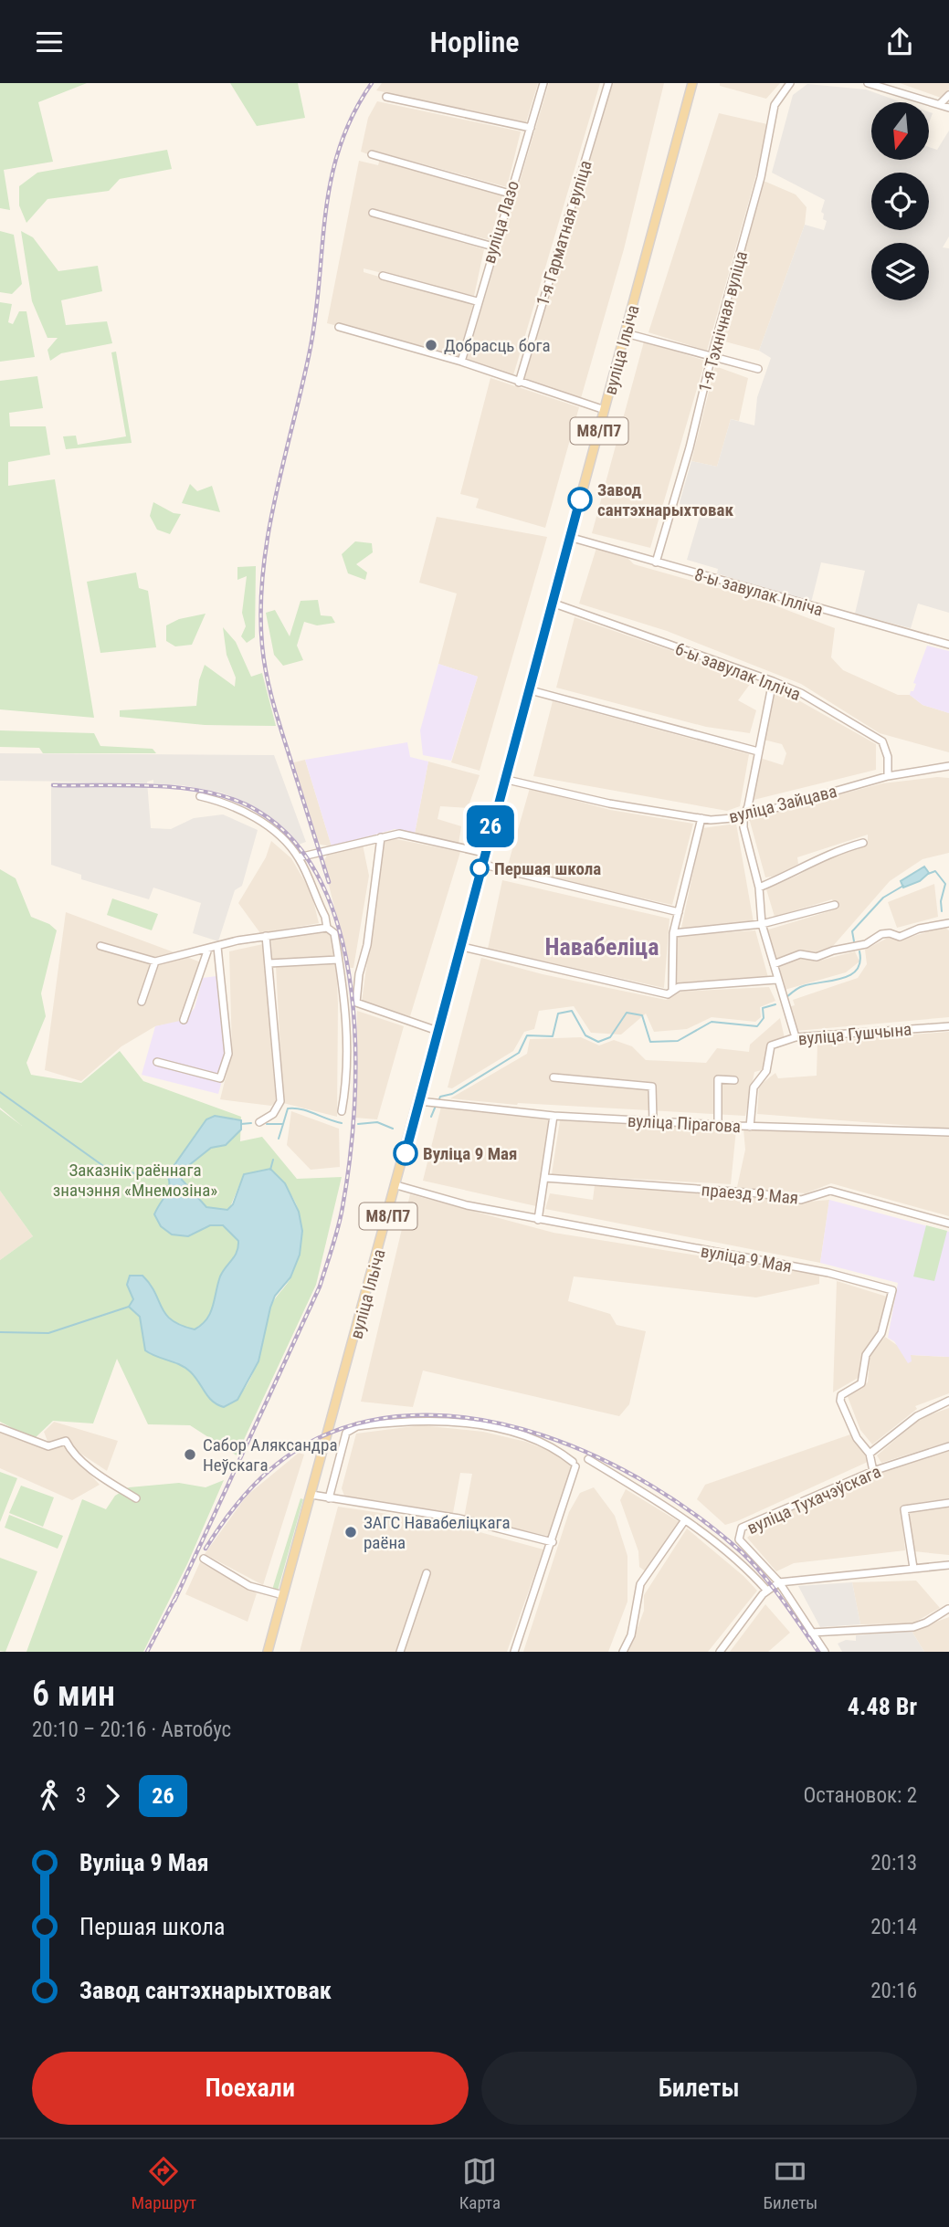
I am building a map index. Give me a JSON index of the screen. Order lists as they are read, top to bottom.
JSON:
{
  "streets": {
    "main road": ["вуліца Ільіча", "М8/П7"],
    "street": [
      "вуліца Лазо",
      "1-я Гарматная вуліца",
      "1-я Тэхнічная вуліца",
      "8-ы завулак Ілліча",
      "6-ы завулак Ілліча",
      "вуліца Зайцава",
      "вуліца Гушчына",
      "вуліца Пірагова",
      "праезд 9 Мая",
      "вуліца 9 Мая",
      "вуліца Тухачэўскага"
    ]
  },
  "crossings": [
    ["1-я Тэхнічная вуліца", "8-ы завулак Ілліча"],
    ["вуліца Ільіча", "8-ы завулак Ілліча"],
    ["вуліца Ільіча", "6-ы завулак Ілліча"],
    ["вуліца Ільіча", "вуліца Зайцава"],
    ["вуліца Ільіча", "вуліца Пірагова"],
    ["вуліца Ільіча", "вуліца 9 Мая"],
    ["6-ы завулак Ілліча", "вуліца Зайцава"],
    ["вуліца Гушчына", "вуліца Пірагова"],
    ["вуліца 9 Мая", "вуліца Тухачэўскага"]
  ],
  "districts": ["Навабеліца"],
  "parks": ["Заказнік раённага значэння «Мнемозіна»"],
  "places": [
    "Добрасць бога",
    "Завод сантэхнарыхтовак",
    "Першая школа",
    "Вуліца 9 Мая",
    "Сабор Аляксандра Неўскага",
    "ЗАГС Навабеліцкага раёна"
  ],
  "lines": ["bus line 26"],
  "north": "bottom",
  "page": {
    "header": "Hopline",
    "on_map": "26",
    "heading": ["6 мин", "20:10 – 20:16 · Автобус", "4.48 Br"],
    "legs": ["3", "26", "Остановок: 2"],
    "list": [
      {
        "name": "Вуліца 9 Мая",
        "value": "20:13"
      },
      {
        "name": "Першая школа",
        "value": "20:14"
      },
      {
        "name": "Завод сантэхнарыхтовак",
        "value": "20:16"
      }
    ],
    "buttons": ["Поехали", "Билеты"],
    "tabs": ["Маршрут", "Карта", "Билеты"]
  }
}
